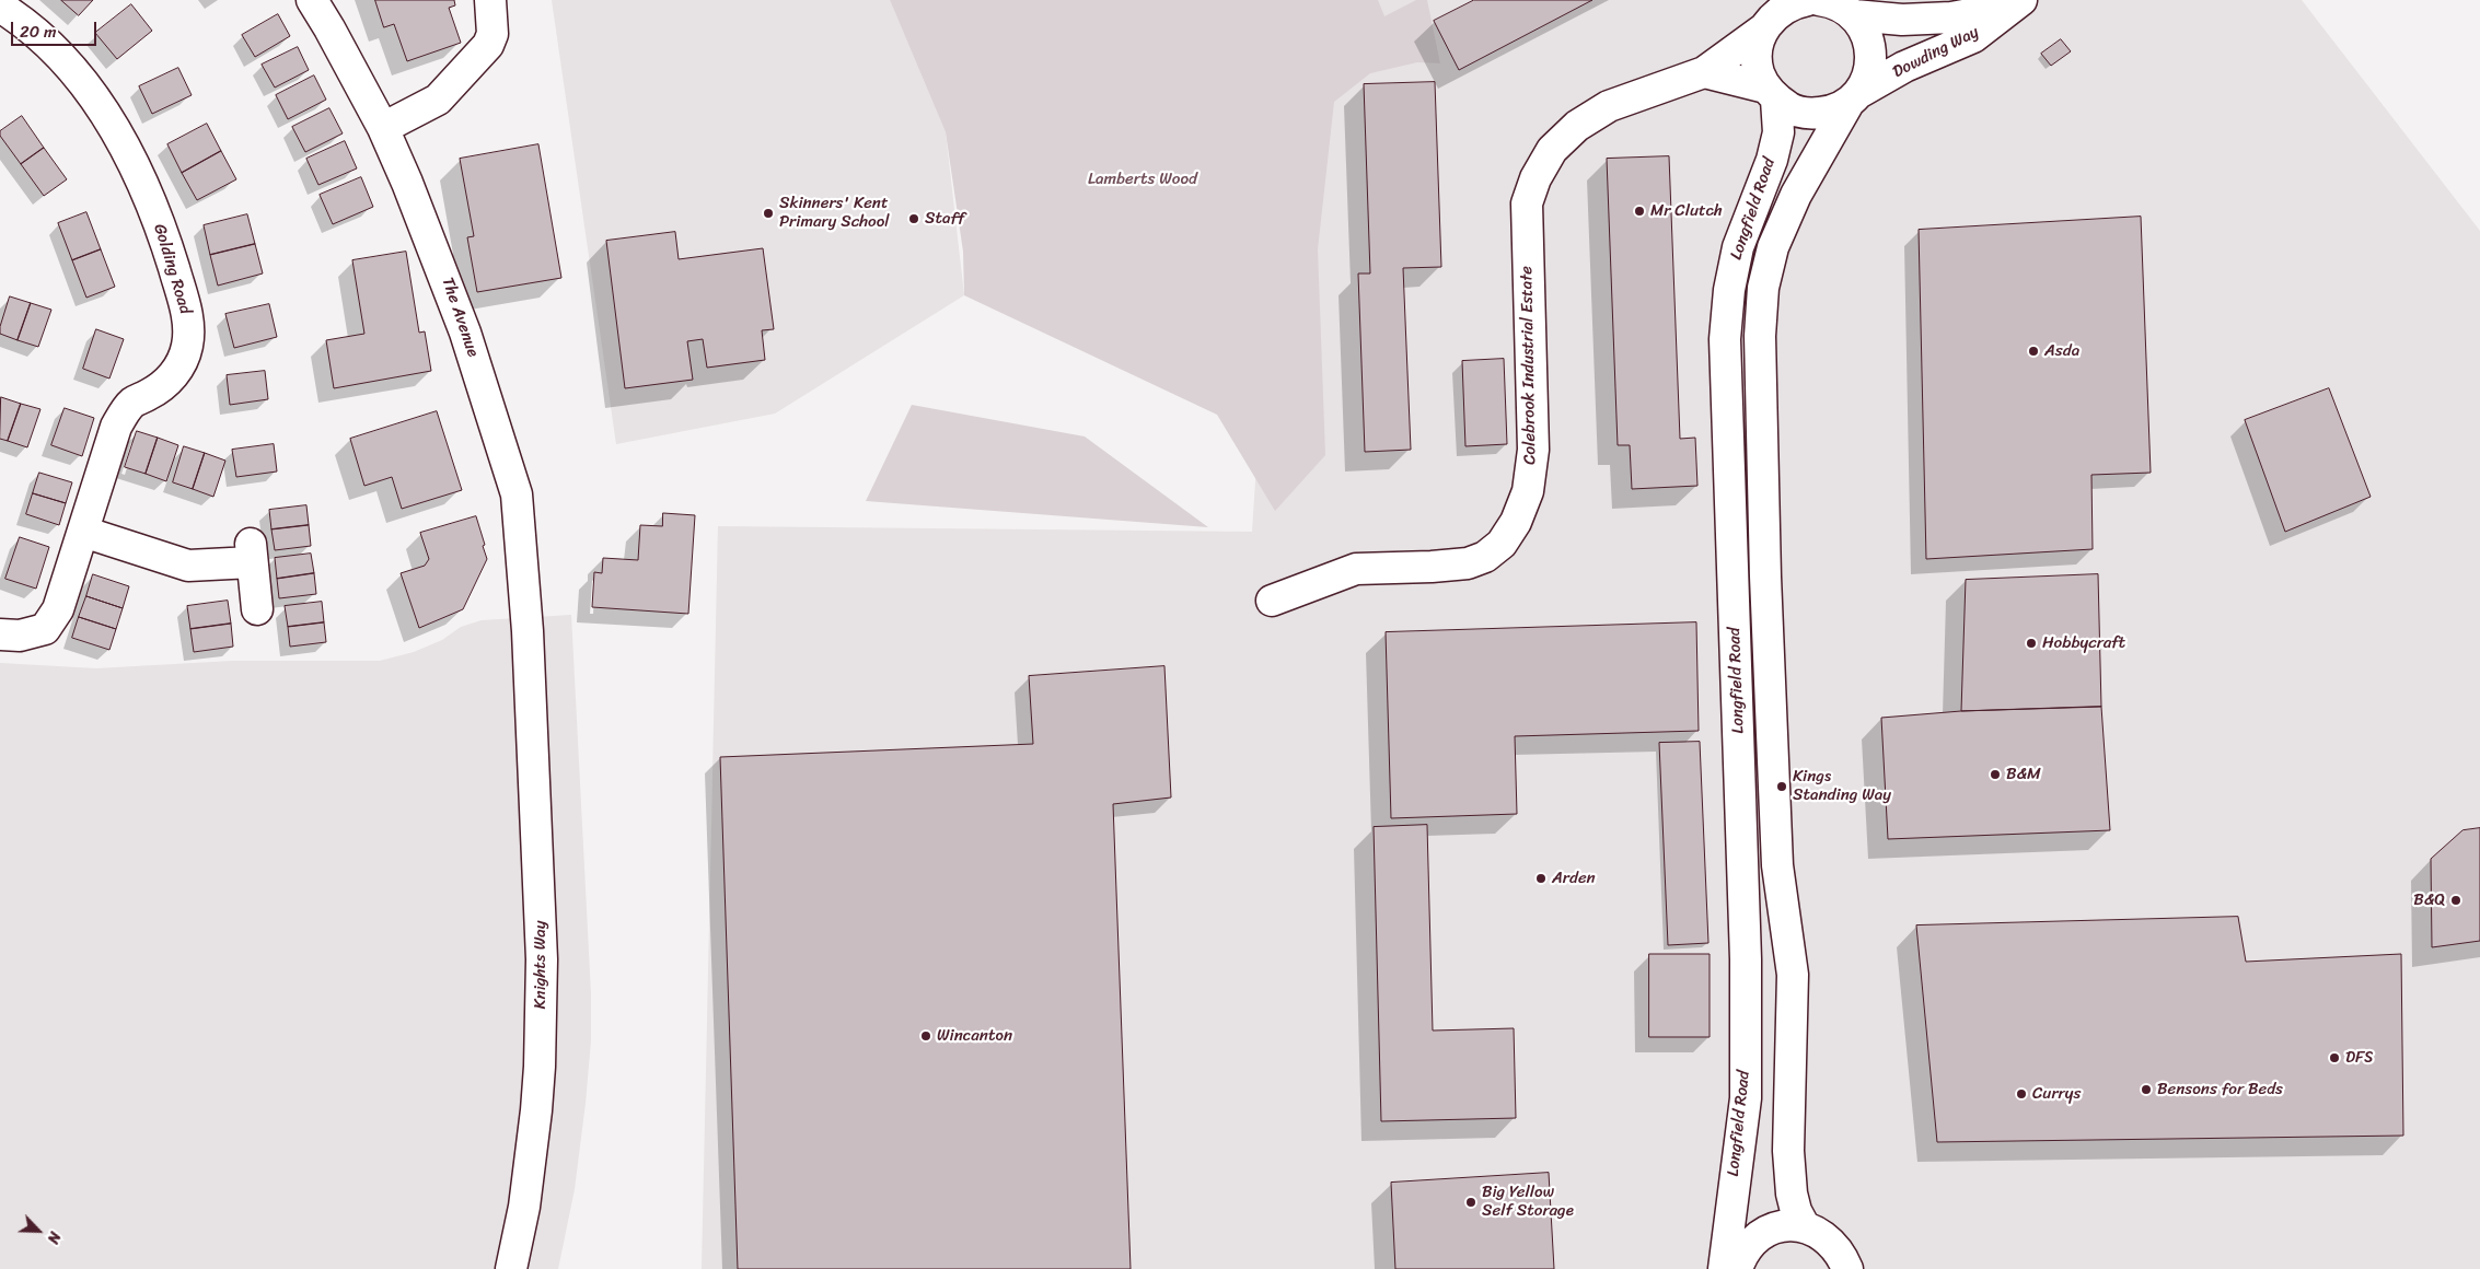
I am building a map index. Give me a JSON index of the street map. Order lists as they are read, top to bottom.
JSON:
{
  "streets": {
    "street": [
      "Dowding Way",
      "Longfield Road",
      "Golding Road",
      "The Avenue",
      "Colebrook Industrial Estate",
      "Knights Way"
    ]
  },
  "crossings": [
    ["Dowding Way", "Longfield Road"],
    ["Dowding Way", "Colebrook Industrial Estate"],
    ["Longfield Road", "Colebrook Industrial Estate"],
    ["The Avenue", "Knights Way"]
  ],
  "parks": ["Lamberts Wood"],
  "places": [
    "Mr Clutch",
    "Skinners' Kent Primary School",
    "Staff",
    "Asda",
    "Hobbycraft",
    "B&M",
    "Kings Standing Way",
    "Arden",
    "B&Q",
    "Wincanton",
    "DFS",
    "Bensons for Beds",
    "Currys",
    "Big Yellow Self Storage"
  ],
  "scale_bar": "20 m",
  "north": "bottom right"
}
